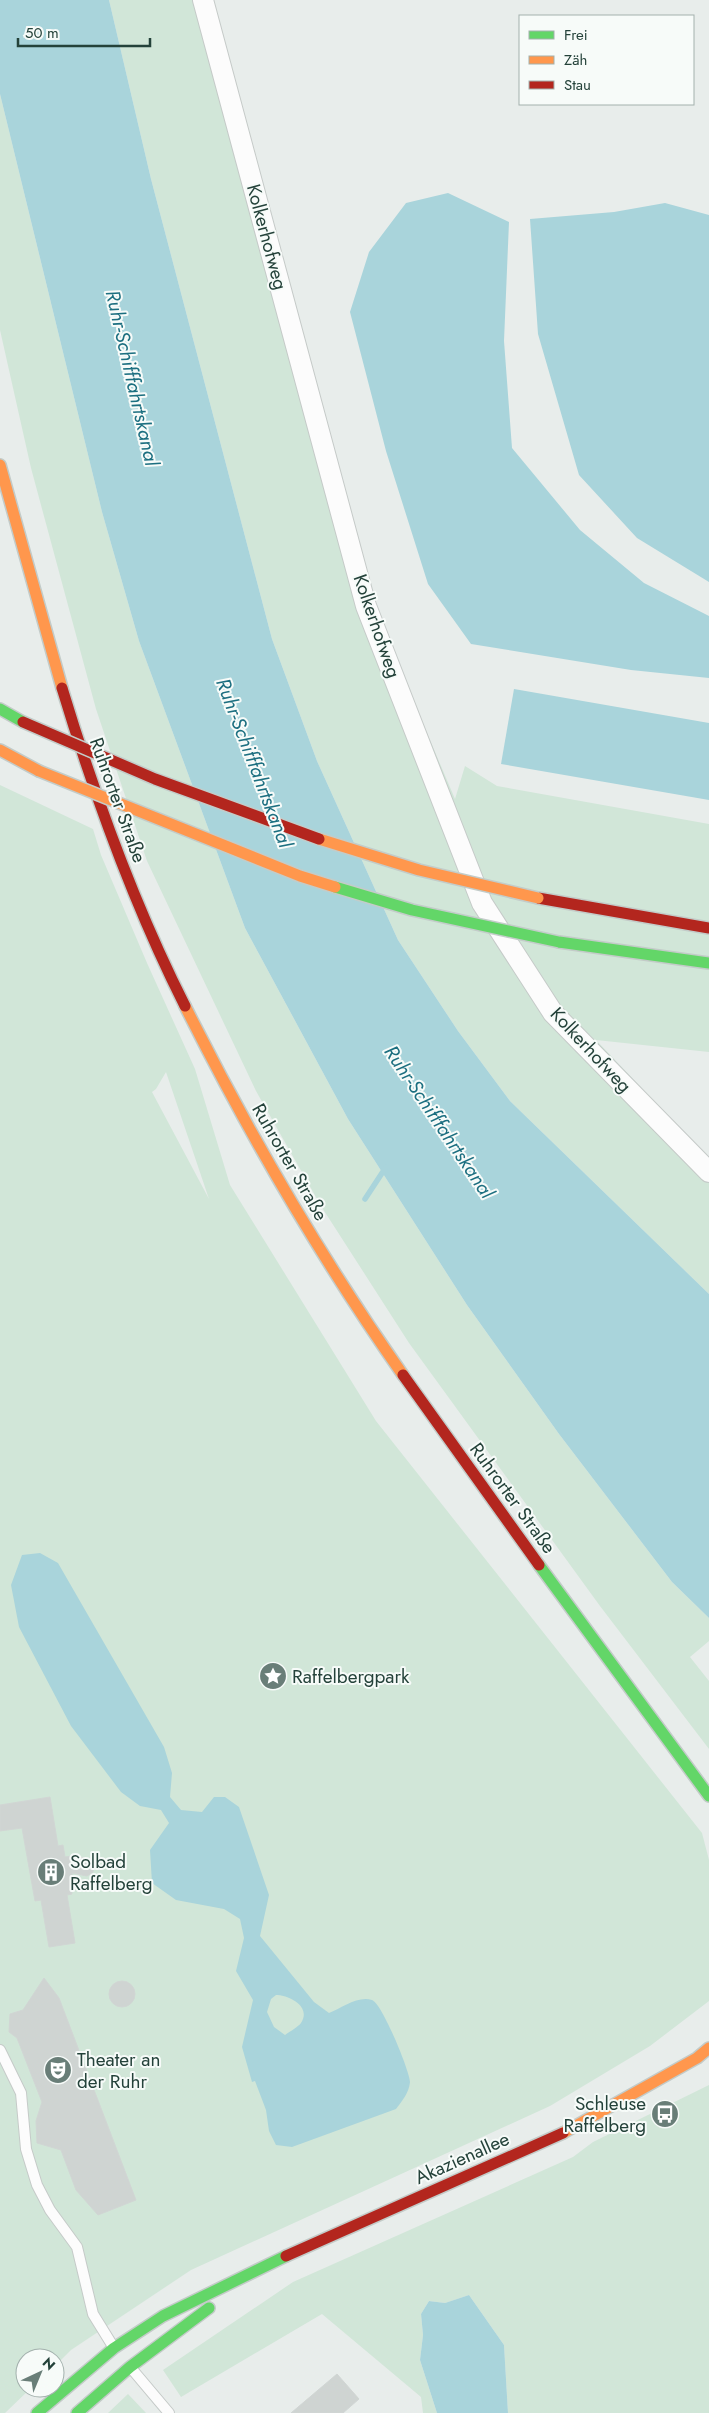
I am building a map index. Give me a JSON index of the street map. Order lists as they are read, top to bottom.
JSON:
{
  "streets": {
    "main road": ["Ruhrorter Straße", "Akazienallee"],
    "street": ["Kolkerhofweg"]
  },
  "water": ["Ruhr-Schifffahrtskanal"],
  "places": {
    "place": ["Raffelbergpark"],
    "building": ["Solbad Raffelberg"],
    "theatre": ["Theater an der Ruhr"],
    "bus stop": ["Schleuse Raffelberg"]
  },
  "legend": ["Frei", "Zäh", "Stau"],
  "scale_bar": "50 m",
  "north": "top right"
}
